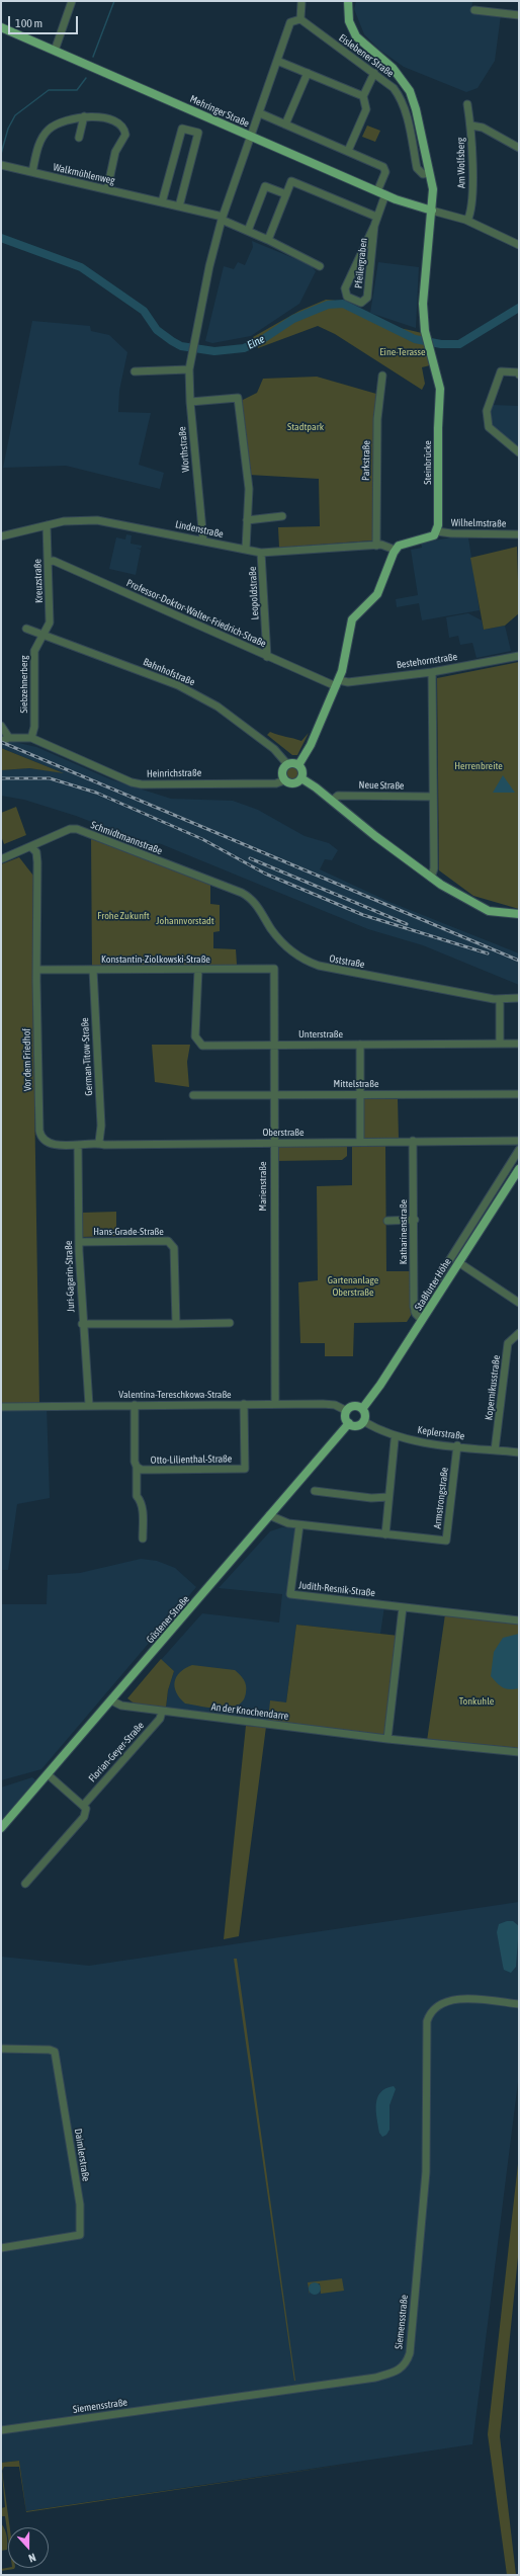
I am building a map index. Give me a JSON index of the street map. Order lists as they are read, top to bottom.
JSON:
{
  "streets": {
    "main road": [
      "Eislebener Straße",
      "Mehringer Straße",
      "Steinbrücke",
      "Wilhelmstraße",
      "Staßfurter Höhe",
      "Güstener Straße"
    ],
    "street": [
      "Am Wolfsberg",
      "Walkmühlenweg",
      "Pfeilergraben",
      "Worthstraße",
      "Parkstraße",
      "Lindenstraße",
      "Kreuzstraße",
      "Leopoldstraße",
      "Professor-Doktor-Walter-Friedrich-Straße",
      "Bestehornstraße",
      "Bahnhofstraße",
      "Siebzehnerberg",
      "Heinrichstraße",
      "Neue Straße",
      "Schmidtmannstraße",
      "Konstantin-Ziolkowski-Straße",
      "Oststraße",
      "Unterstraße",
      "German-Titow-Straße",
      "Vor dem Friedhof",
      "Mittelstraße",
      "Oberstraße",
      "Marienstraße",
      "Hans-Grade-Straße",
      "Katharinenstraße",
      "Juri-Gagarin-Straße",
      "Kopernikusstraße",
      "Valentina-Tereschkowa-Straße",
      "Keplerstraße",
      "Otto-Lilienthal-Straße",
      "Armstrongstraße",
      "Judith-Resnik-Straße",
      "An der Knochendarre",
      "Florian-Geyer-Straße",
      "Daimlerstraße",
      "Siemensstraße"
    ]
  },
  "crossings": [
    ["Eislebener Straße", "Mehringer Straße"],
    ["Eislebener Straße", "Steinbrücke"],
    ["Mehringer Straße", "Pfeilergraben"],
    ["Walkmühlenweg", "Worthstraße"],
    ["Worthstraße", "Lindenstraße"],
    ["Parkstraße", "Lindenstraße"],
    ["Steinbrücke", "Wilhelmstraße"],
    ["Wilhelmstraße", "Lindenstraße"],
    ["Lindenstraße", "Kreuzstraße"],
    ["Lindenstraße", "Leopoldstraße"],
    ["Kreuzstraße", "Professor-Doktor-Walter-Friedrich-Straße"],
    ["Kreuzstraße", "Bahnhofstraße"],
    ["Kreuzstraße", "Siebzehnerberg"],
    ["Leopoldstraße", "Professor-Doktor-Walter-Friedrich-Straße"],
    ["Professor-Doktor-Walter-Friedrich-Straße", "Bestehornstraße"],
    ["Bahnhofstraße", "Siebzehnerberg"],
    ["Bahnhofstraße", "Heinrichstraße"],
    ["Siebzehnerberg", "Heinrichstraße"],
    ["Schmidtmannstraße", "Oststraße"],
    ["Schmidtmannstraße", "Vor dem Friedhof"],
    ["Konstantin-Ziolkowski-Straße", "Unterstraße"],
    ["Konstantin-Ziolkowski-Straße", "German-Titow-Straße"],
    ["Konstantin-Ziolkowski-Straße", "Vor dem Friedhof"],
    ["Konstantin-Ziolkowski-Straße", "Marienstraße"],
    ["Unterstraße", "Marienstraße"],
    ["German-Titow-Straße", "Oberstraße"],
    ["Vor dem Friedhof", "Oberstraße"],
    ["Mittelstraße", "Marienstraße"],
    ["Oberstraße", "Marienstraße"],
    ["Oberstraße", "Katharinenstraße"],
    ["Oberstraße", "Juri-Gagarin-Straße"],
    ["Marienstraße", "Valentina-Tereschkowa-Straße"],
    ["Hans-Grade-Straße", "Juri-Gagarin-Straße"],
    ["Katharinenstraße", "Staßfurter Höhe"],
    ["Juri-Gagarin-Straße", "Valentina-Tereschkowa-Straße"],
    ["Staßfurter Höhe", "Valentina-Tereschkowa-Straße"],
    ["Staßfurter Höhe", "Keplerstraße"],
    ["Staßfurter Höhe", "Güstener Straße"],
    ["Kopernikusstraße", "Keplerstraße"],
    ["Valentina-Tereschkowa-Straße", "Keplerstraße"],
    ["Valentina-Tereschkowa-Straße", "Otto-Lilienthal-Straße"],
    ["Valentina-Tereschkowa-Straße", "Güstener Straße"],
    ["Keplerstraße", "Armstrongstraße"],
    ["Keplerstraße", "Güstener Straße"],
    ["Armstrongstraße", "Judith-Resnik-Straße"],
    ["Armstrongstraße", "Güstener Straße"],
    ["Güstener Straße", "An der Knochendarre"],
    ["An der Knochendarre", "Florian-Geyer-Straße"]
  ],
  "water": ["Eine"],
  "parks": [
    "Eine-Terasse",
    "Stadtpark",
    "Herrenbreite",
    "Frohe Zukunft",
    "Johannvorstadt",
    "Gartenanlage Oberstraße",
    "Tonkuhle"
  ],
  "scale_bar": "100 m",
  "north": "bottom"
}
